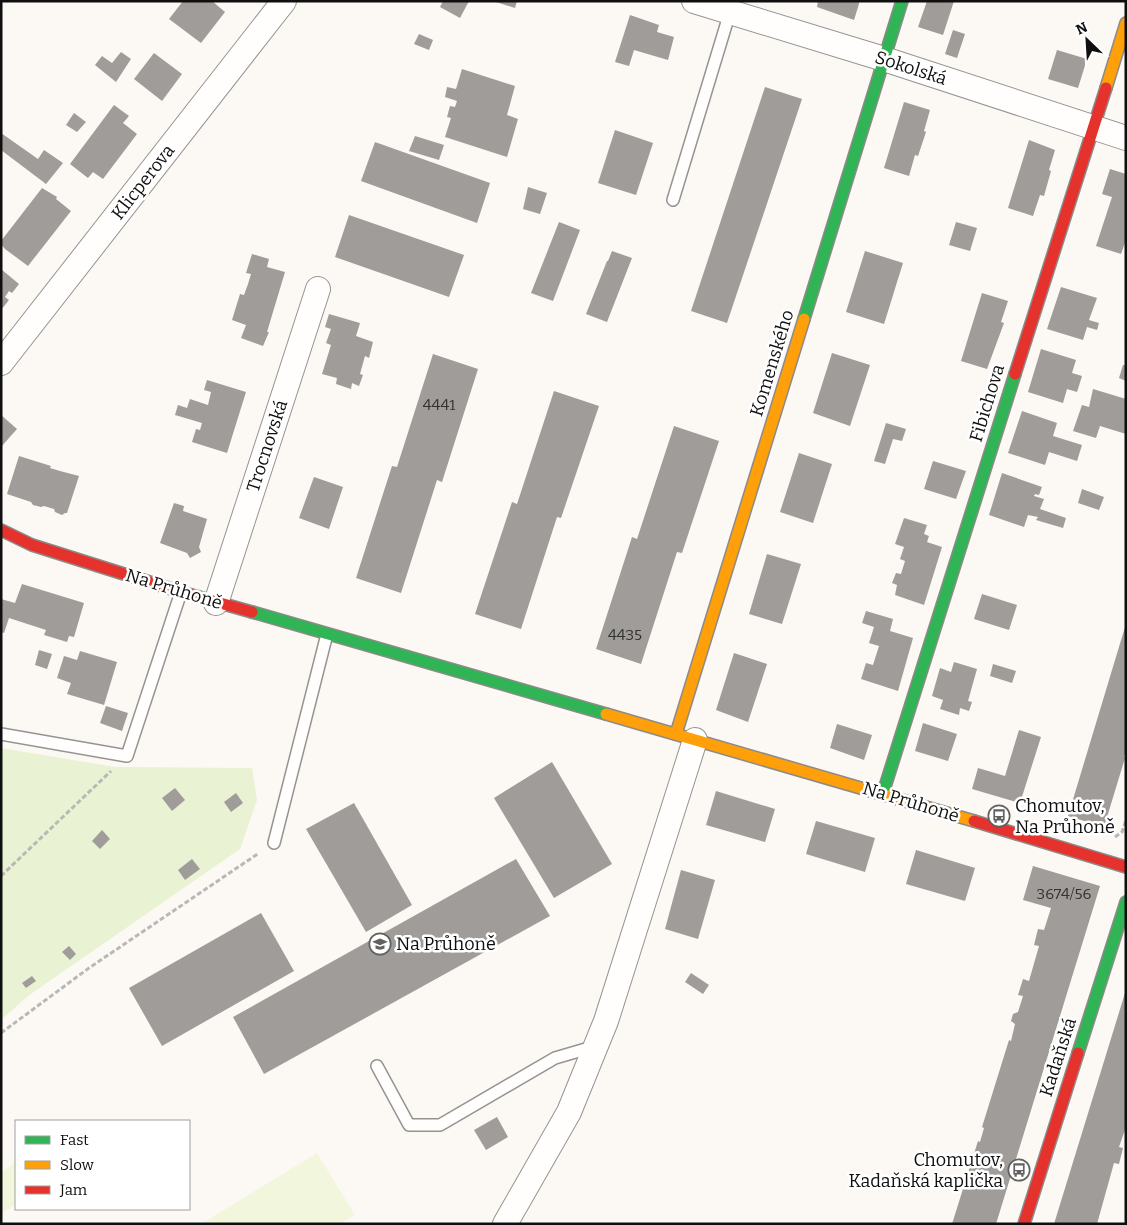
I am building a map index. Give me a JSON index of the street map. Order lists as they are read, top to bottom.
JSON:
{
  "streets": {
    "street": [
      "Sokolská",
      "Klicperova",
      "Komenského",
      "Fibichova",
      "Trocnovská",
      "Na Průhoně",
      "Kadaňská"
    ]
  },
  "crossings": [
    ["Sokolská", "Komenského"],
    ["Sokolská", "Fibichova"],
    ["Komenského", "Na Průhoně"],
    ["Fibichova", "Na Průhoně"],
    ["Trocnovská", "Na Průhoně"]
  ],
  "places": {
    "bus stop": ["Chomutov, Na Průhoně", "Chomutov, Kadaňská kaplička"],
    "school or university": ["Na Průhoně"]
  },
  "house_numbers": ["4441", "4435", "3674/56"],
  "legend": ["Fast", "Slow", "Jam"],
  "north": "top left"
}
